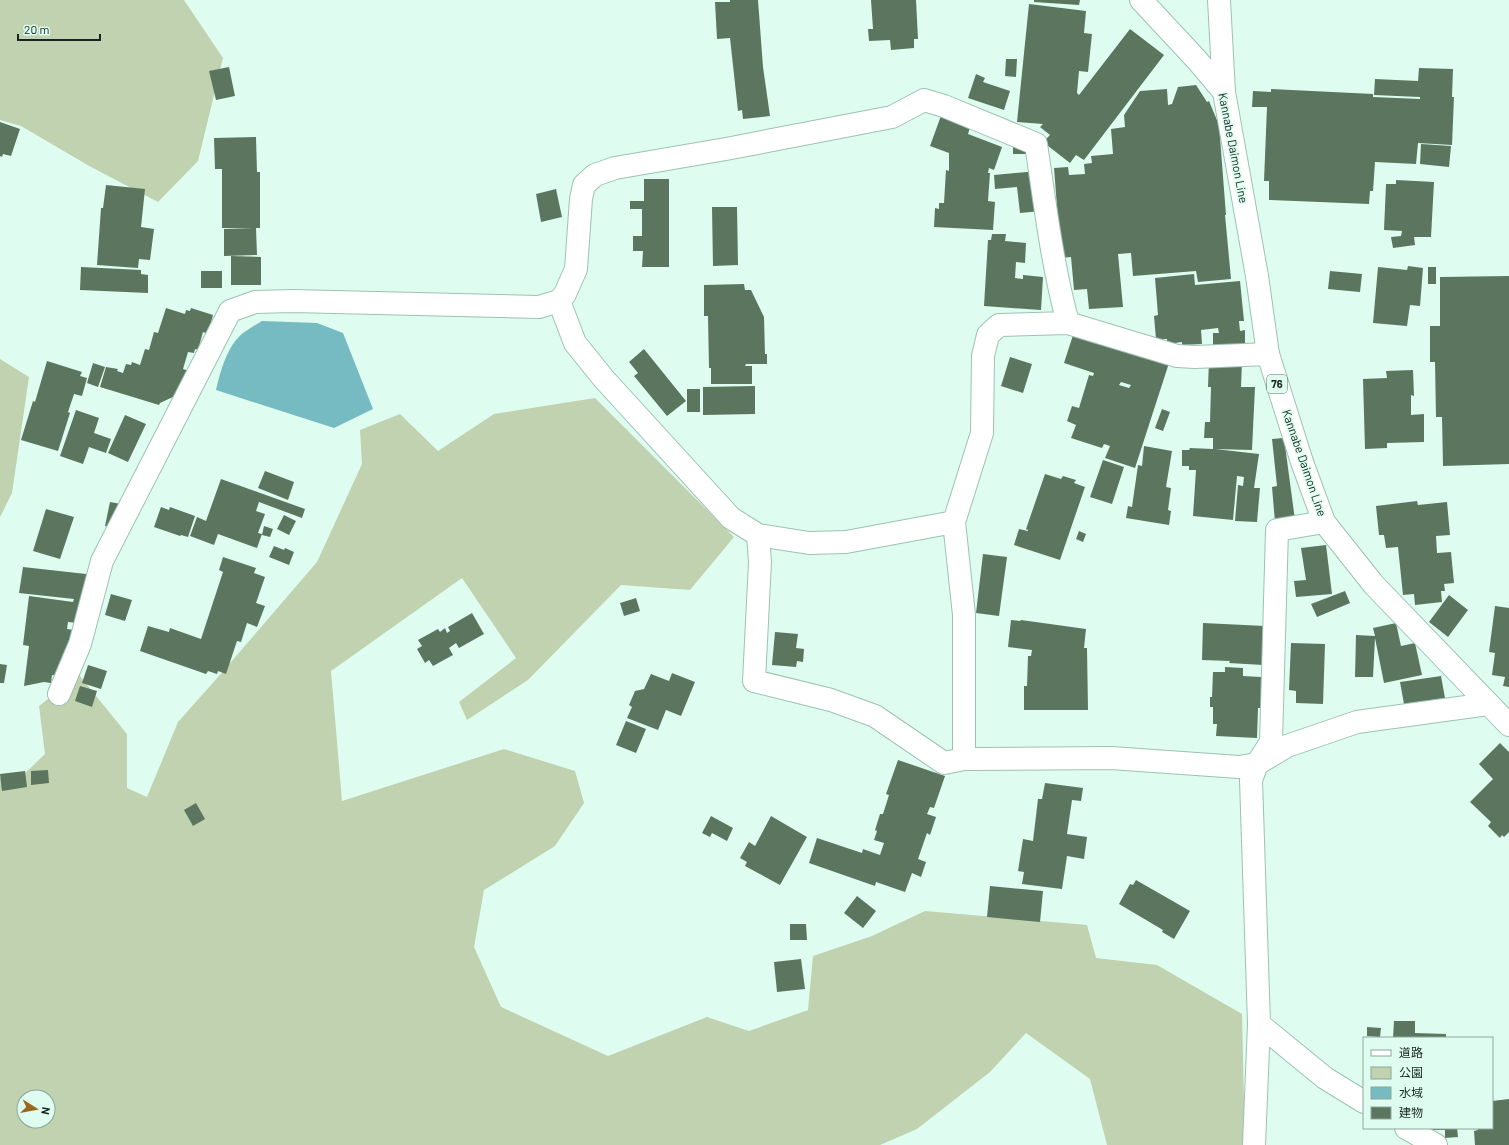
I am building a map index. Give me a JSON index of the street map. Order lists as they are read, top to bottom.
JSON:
{
  "streets": {
    "street": ["Kannabe Daimon Line", "76"]
  },
  "legend": [
    "道路",
    "公園",
    "水域",
    "建物"
  ],
  "scale_bar": "20 m",
  "north": "right"
}
